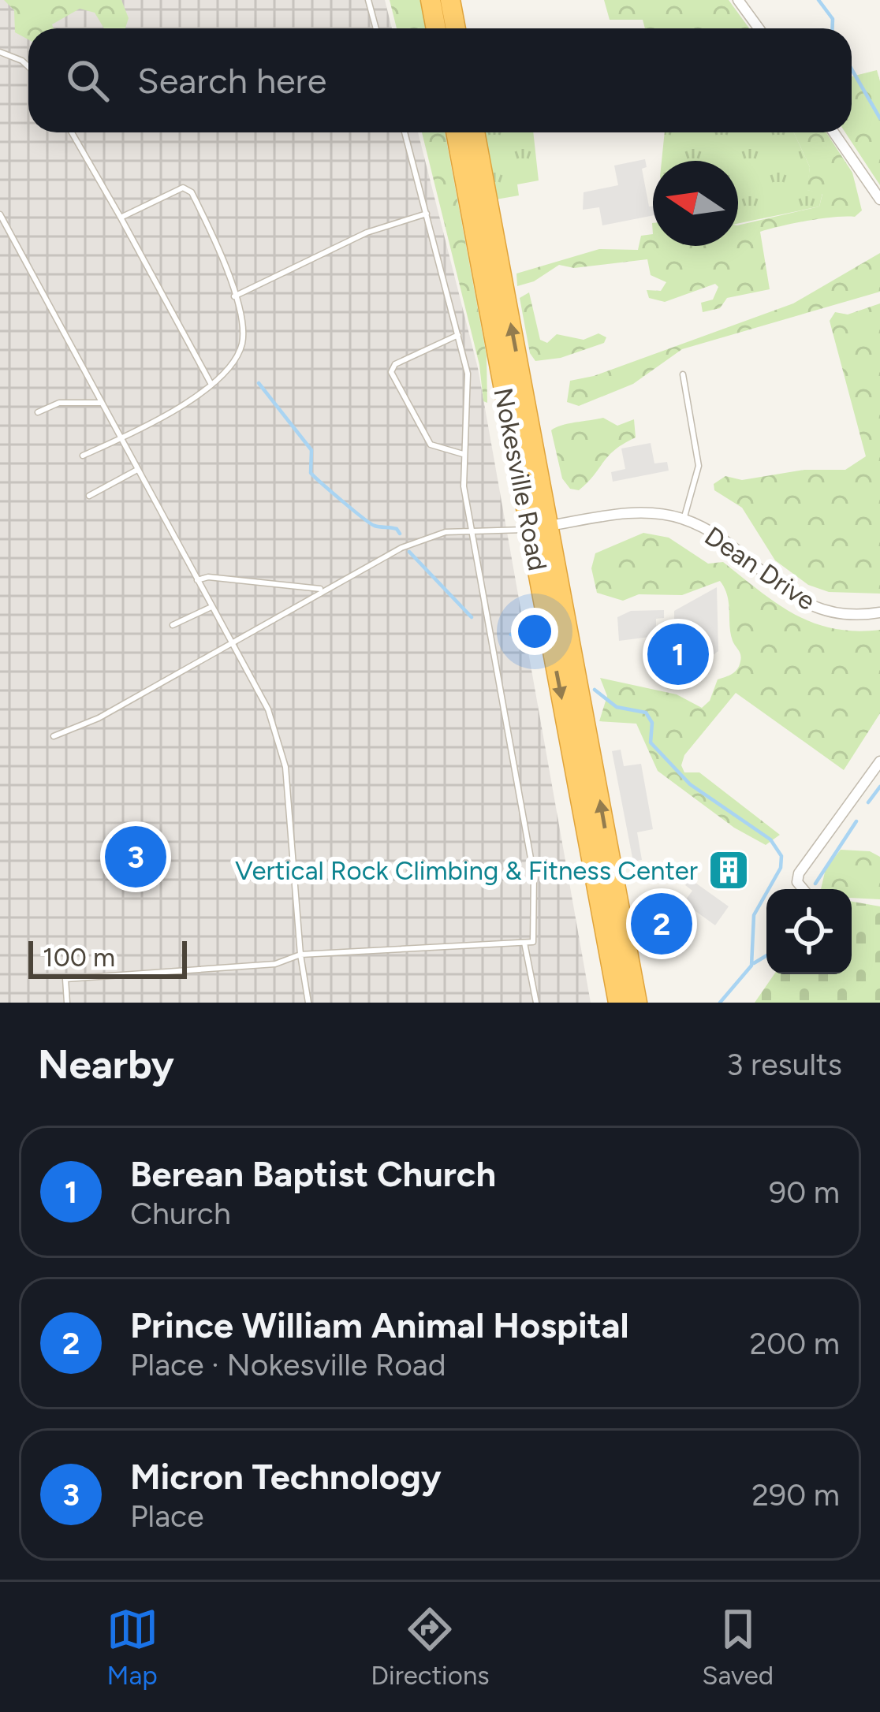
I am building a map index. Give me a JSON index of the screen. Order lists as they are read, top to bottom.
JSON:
{
  "streets": {
    "highway": ["Nokesville Road"],
    "street": ["Dean Drive"]
  },
  "crossings": [
    ["Nokesville Road", "Dean Drive"]
  ],
  "places": {
    "building": ["Vertical Rock Climbing & Fitness Center"]
  },
  "scale_bar": "100 m",
  "north": "left",
  "page": {
    "search": "Search here",
    "pins": ["1", "3", "2"],
    "scale": "100 m",
    "heading": ["Nearby", "3 results"],
    "list": [
      {
        "mark": "1",
        "name": "Berean Baptist Church",
        "note": "Church",
        "value": "90 m"
      },
      {
        "mark": "2",
        "name": "Prince William Animal Hospital",
        "note": "Place · Nokesville Road",
        "value": "200 m"
      },
      {
        "mark": "3",
        "name": "Micron Technology",
        "note": "Place",
        "value": "290 m"
      }
    ],
    "nav": ["Map", "Directions", "Saved"]
  }
}
